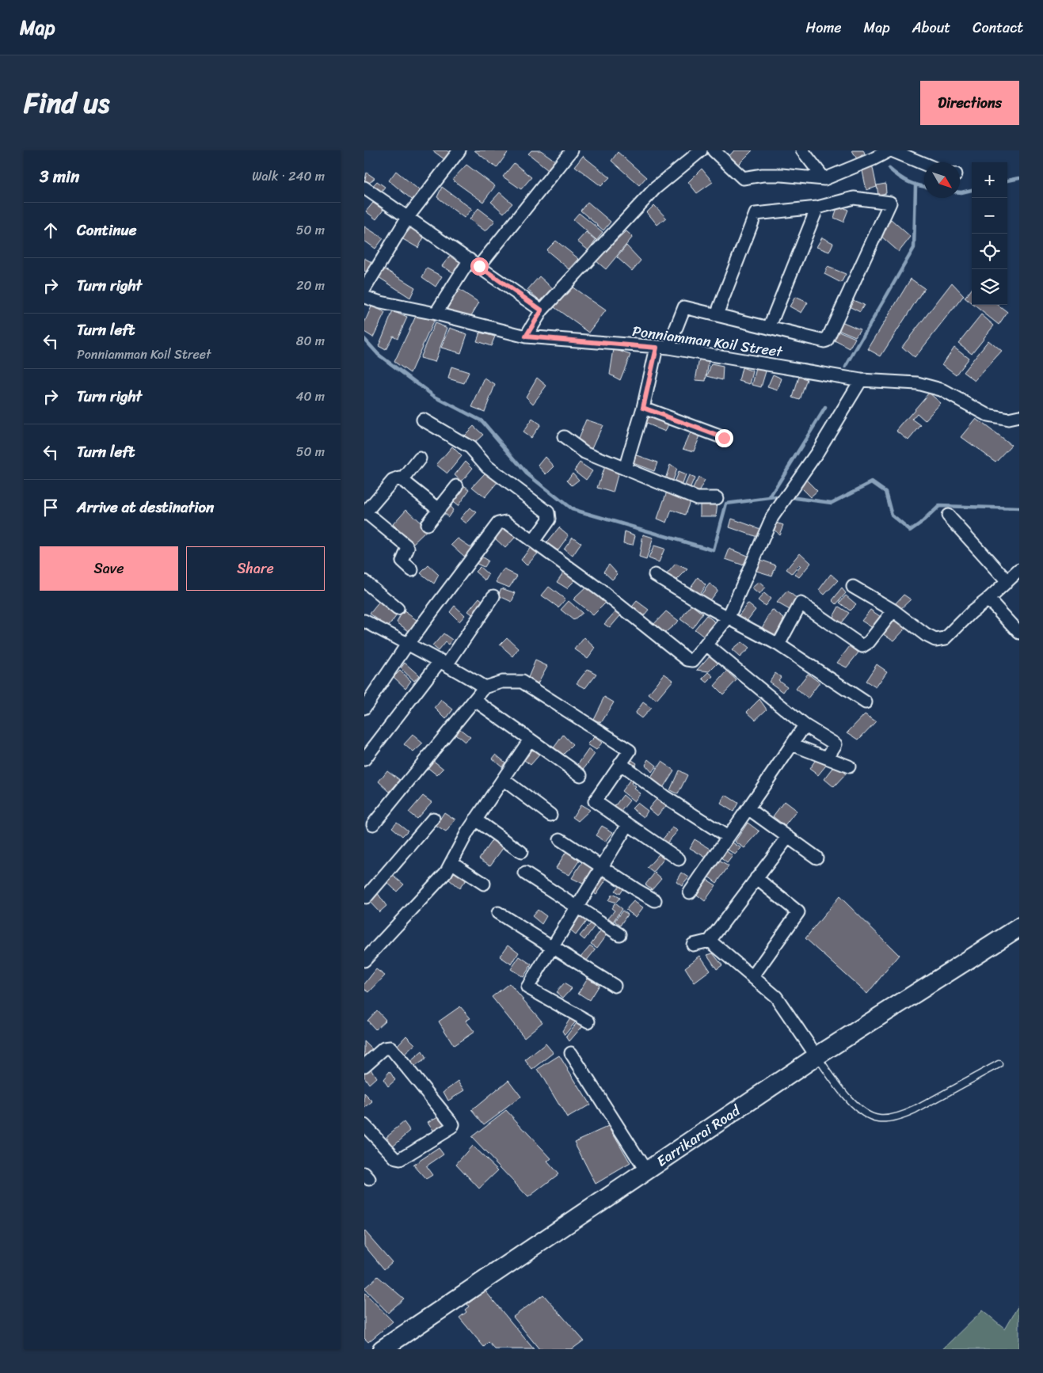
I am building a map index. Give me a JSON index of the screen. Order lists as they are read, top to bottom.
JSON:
{
  "streets": {
    "main road": ["Earrikarai Road"],
    "street": ["Ponniamman Koil Street"]
  },
  "north": "bottom right",
  "page": {
    "header": "Map",
    "nav": [
      "Home",
      "Map",
      "About",
      "Contact"
    ],
    "title": "Find us",
    "buttons": [
      "Directions",
      ["Save", "Share"]
    ],
    "heading": ["3 min", "Walk · 240 m"],
    "map_buttons": ["+", "−"],
    "list": [
      ["Continue", "50 m"],
      ["Turn right", "20 m"],
      ["Turn left", "Ponniamman Koil Street", "80 m"],
      ["Turn right", "40 m"],
      ["Turn left", "50 m"],
      "Arrive at destination"
    ]
  }
}
